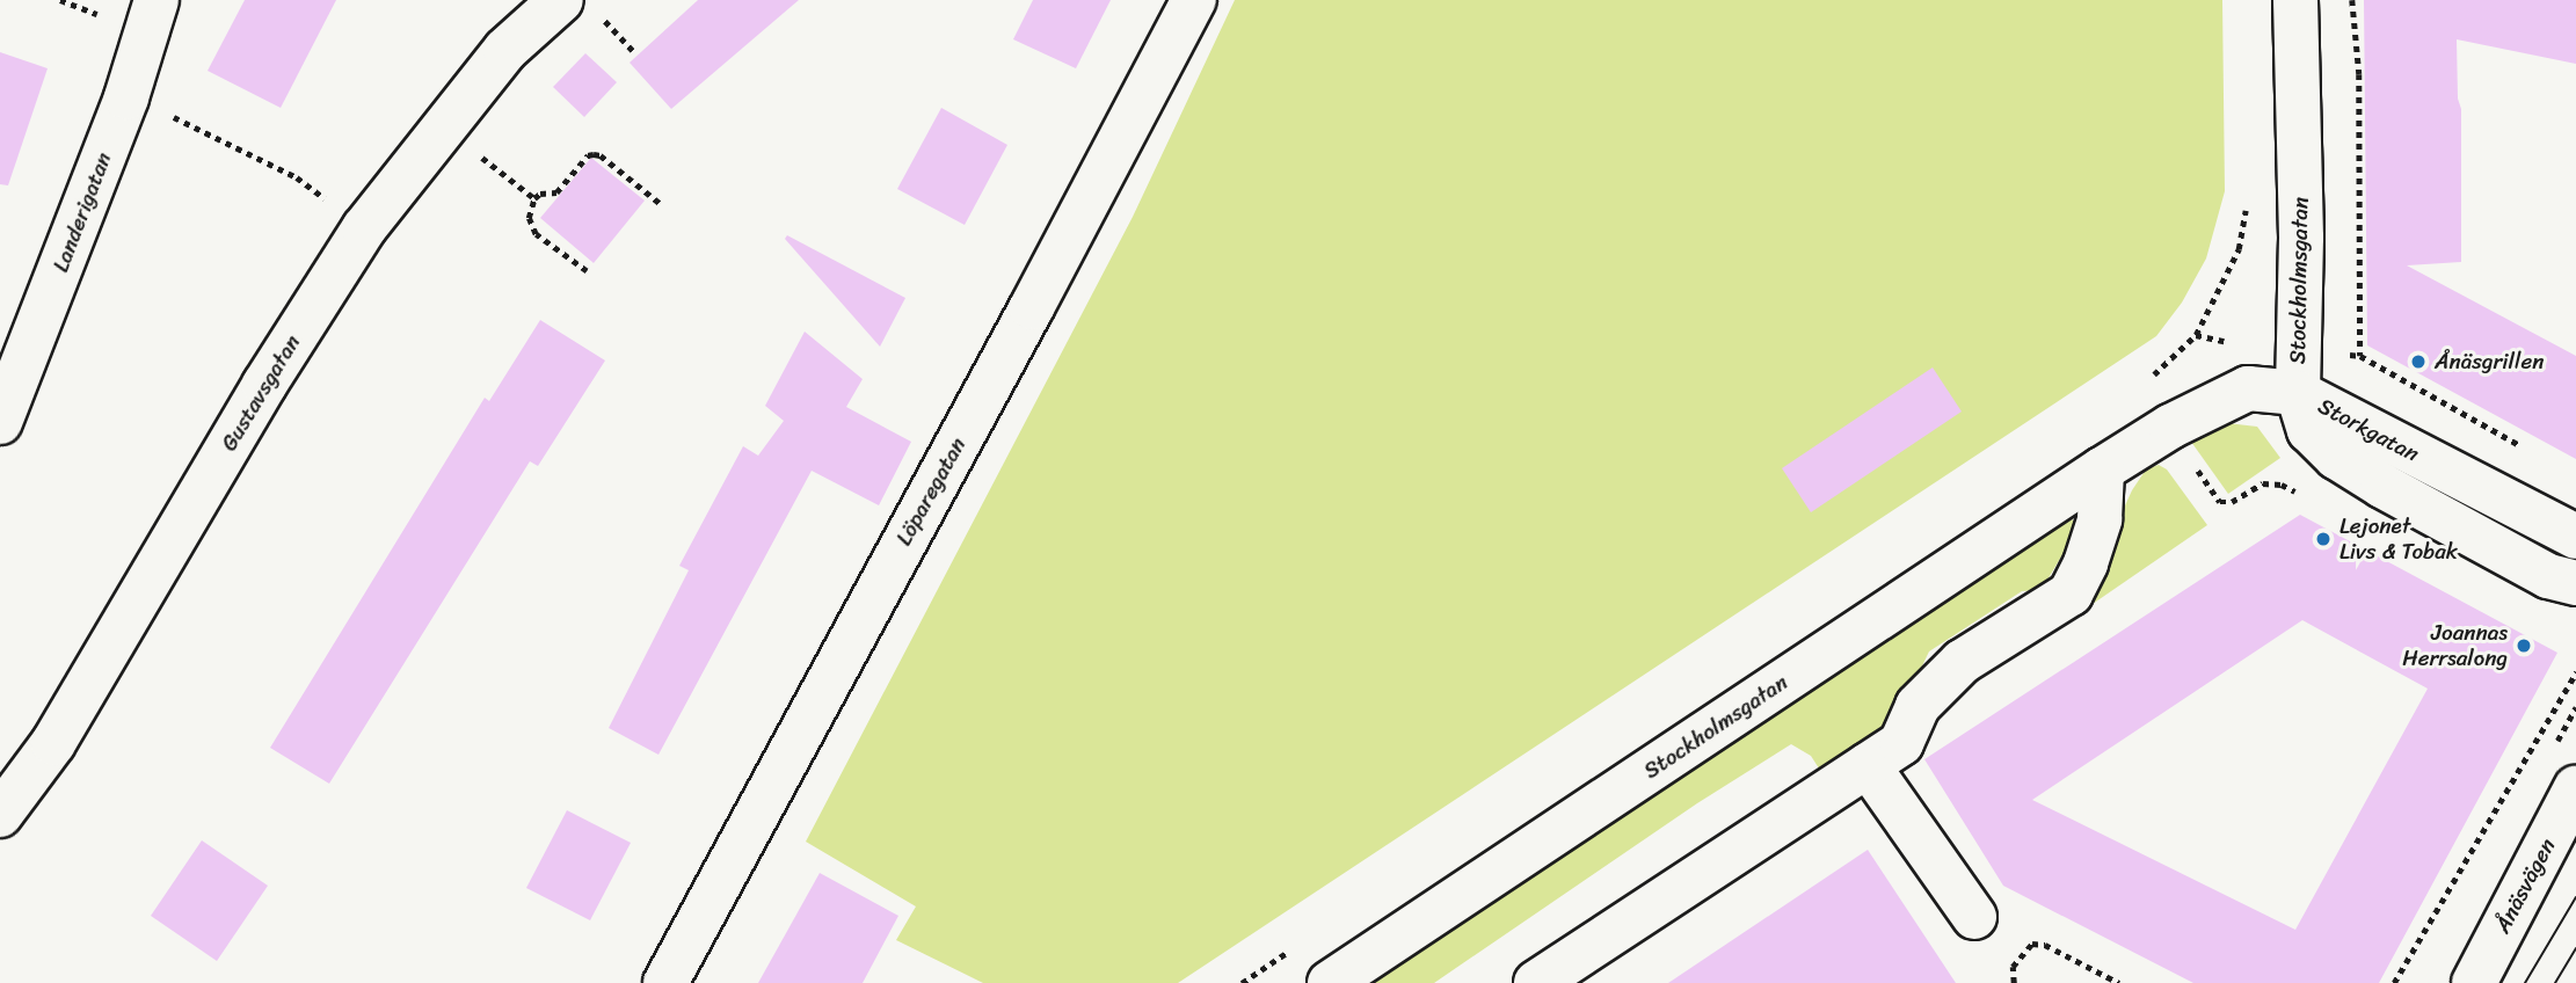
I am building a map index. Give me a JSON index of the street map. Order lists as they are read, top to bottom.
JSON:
{
  "streets": {
    "street": [
      "Landerigatan",
      "Stockholmsgatan",
      "Gustavsgatan",
      "Storkgatan",
      "Löparegatan",
      "Ånäsvägen"
    ]
  },
  "crossings": [
    ["Stockholmsgatan", "Storkgatan"]
  ],
  "places": ["Ånäsgrillen", "Lejonet Livs & Tobak", "Joannas Herrsalong"]
}
